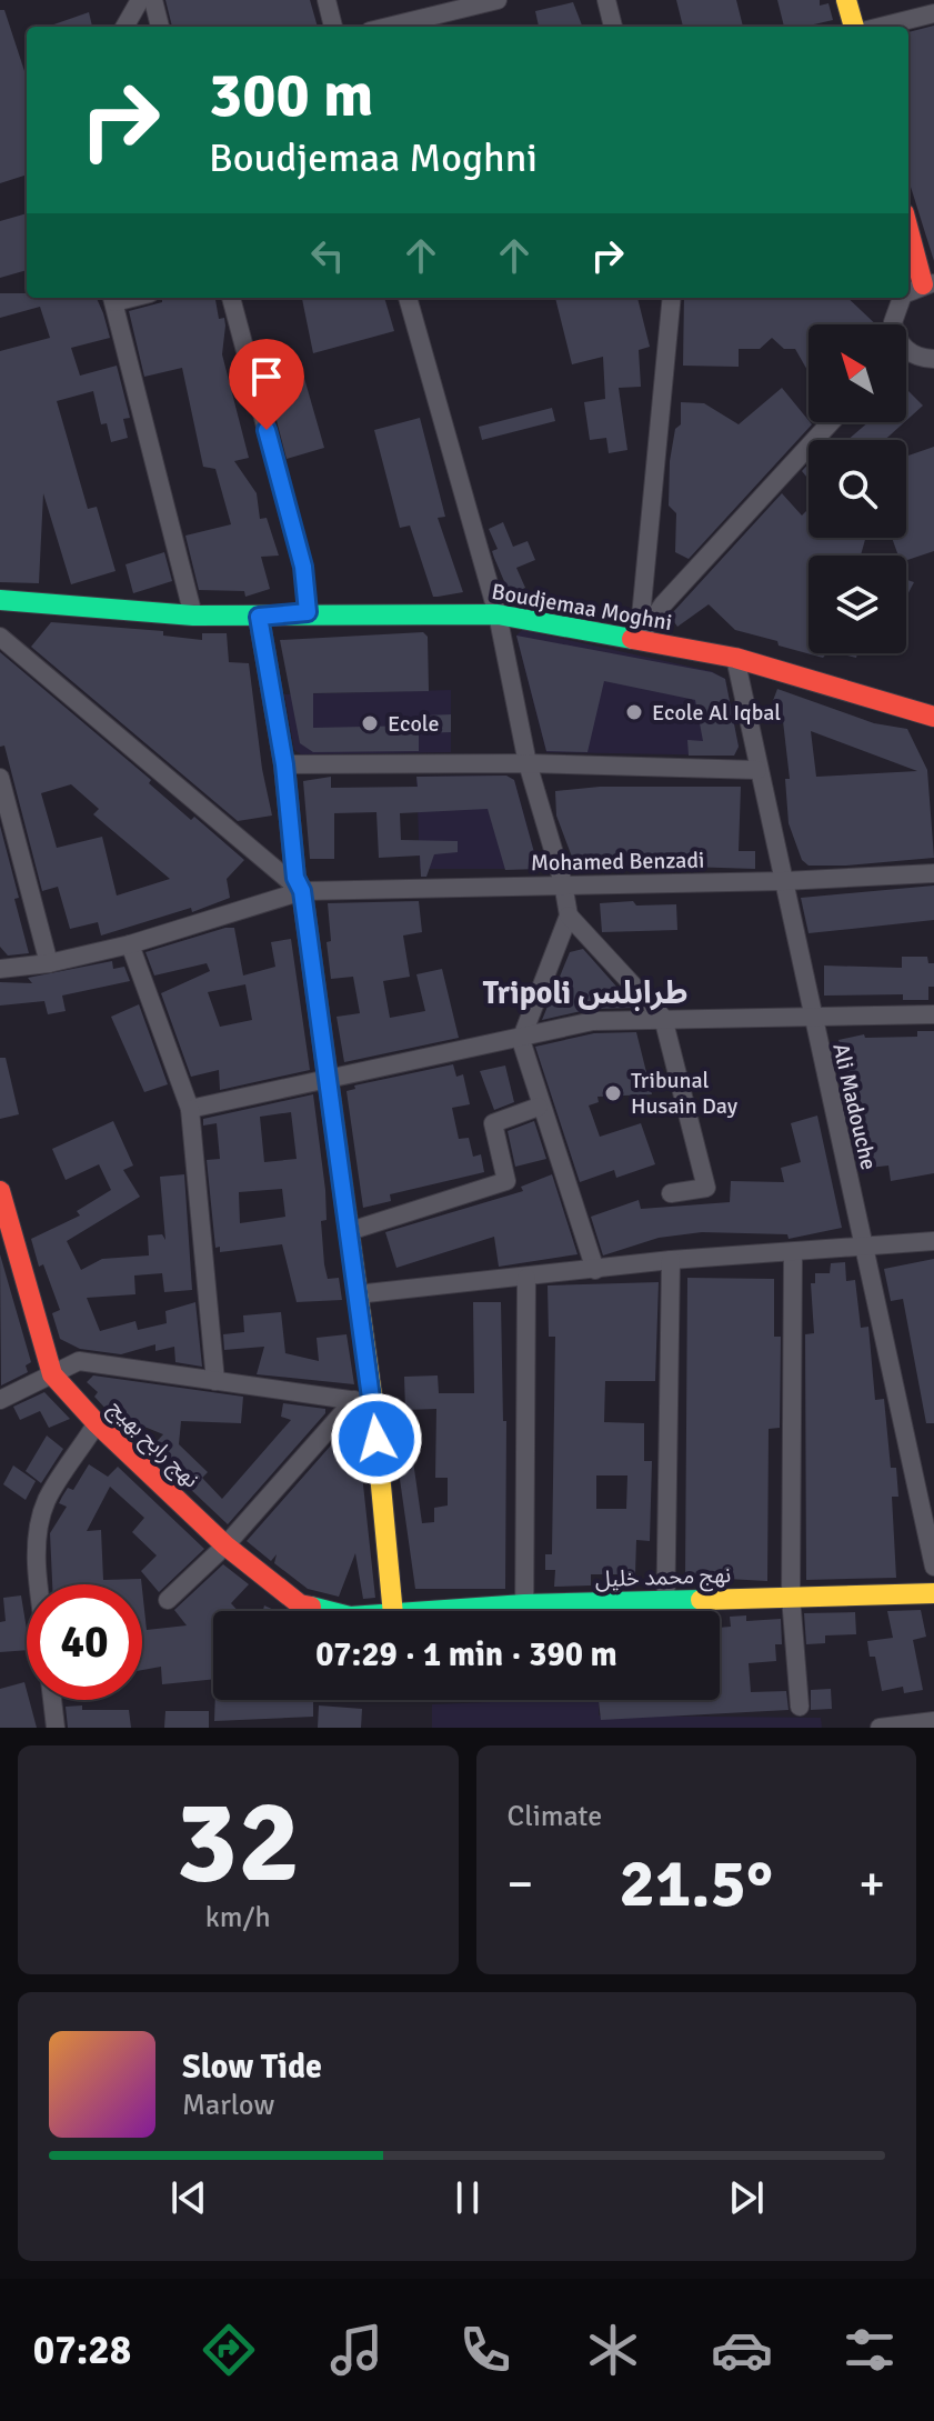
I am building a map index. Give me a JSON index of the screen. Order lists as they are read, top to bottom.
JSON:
{
  "streets": {
    "street": [
      "Boudjemaa Moghni",
      "Mohamed Benzadi",
      "Ali Madouche",
      "نهج رابح بهيج",
      "نهج محمد خليل"
    ]
  },
  "crossings": [
    ["Boudjemaa Moghni", "Ali Madouche"],
    ["Mohamed Benzadi", "Ali Madouche"]
  ],
  "districts": ["Tripoli طرابلس"],
  "places": ["Ecole Al Iqbal", "Ecole", "Tribunal Husain Day"],
  "north": "top left",
  "page": {
    "turn": ["300 m", "Boudjemaa Moghni"],
    "limit": "40",
    "trip": "07:29 · 1 min · 390 m",
    "tile": [
      ["32", "km/h"],
      "Climate"
    ],
    "heat": ["−", "21.5°", "+"],
    "song": ["Slow Tide", "Marlow"],
    "tabs": "07:28"
  }
}
